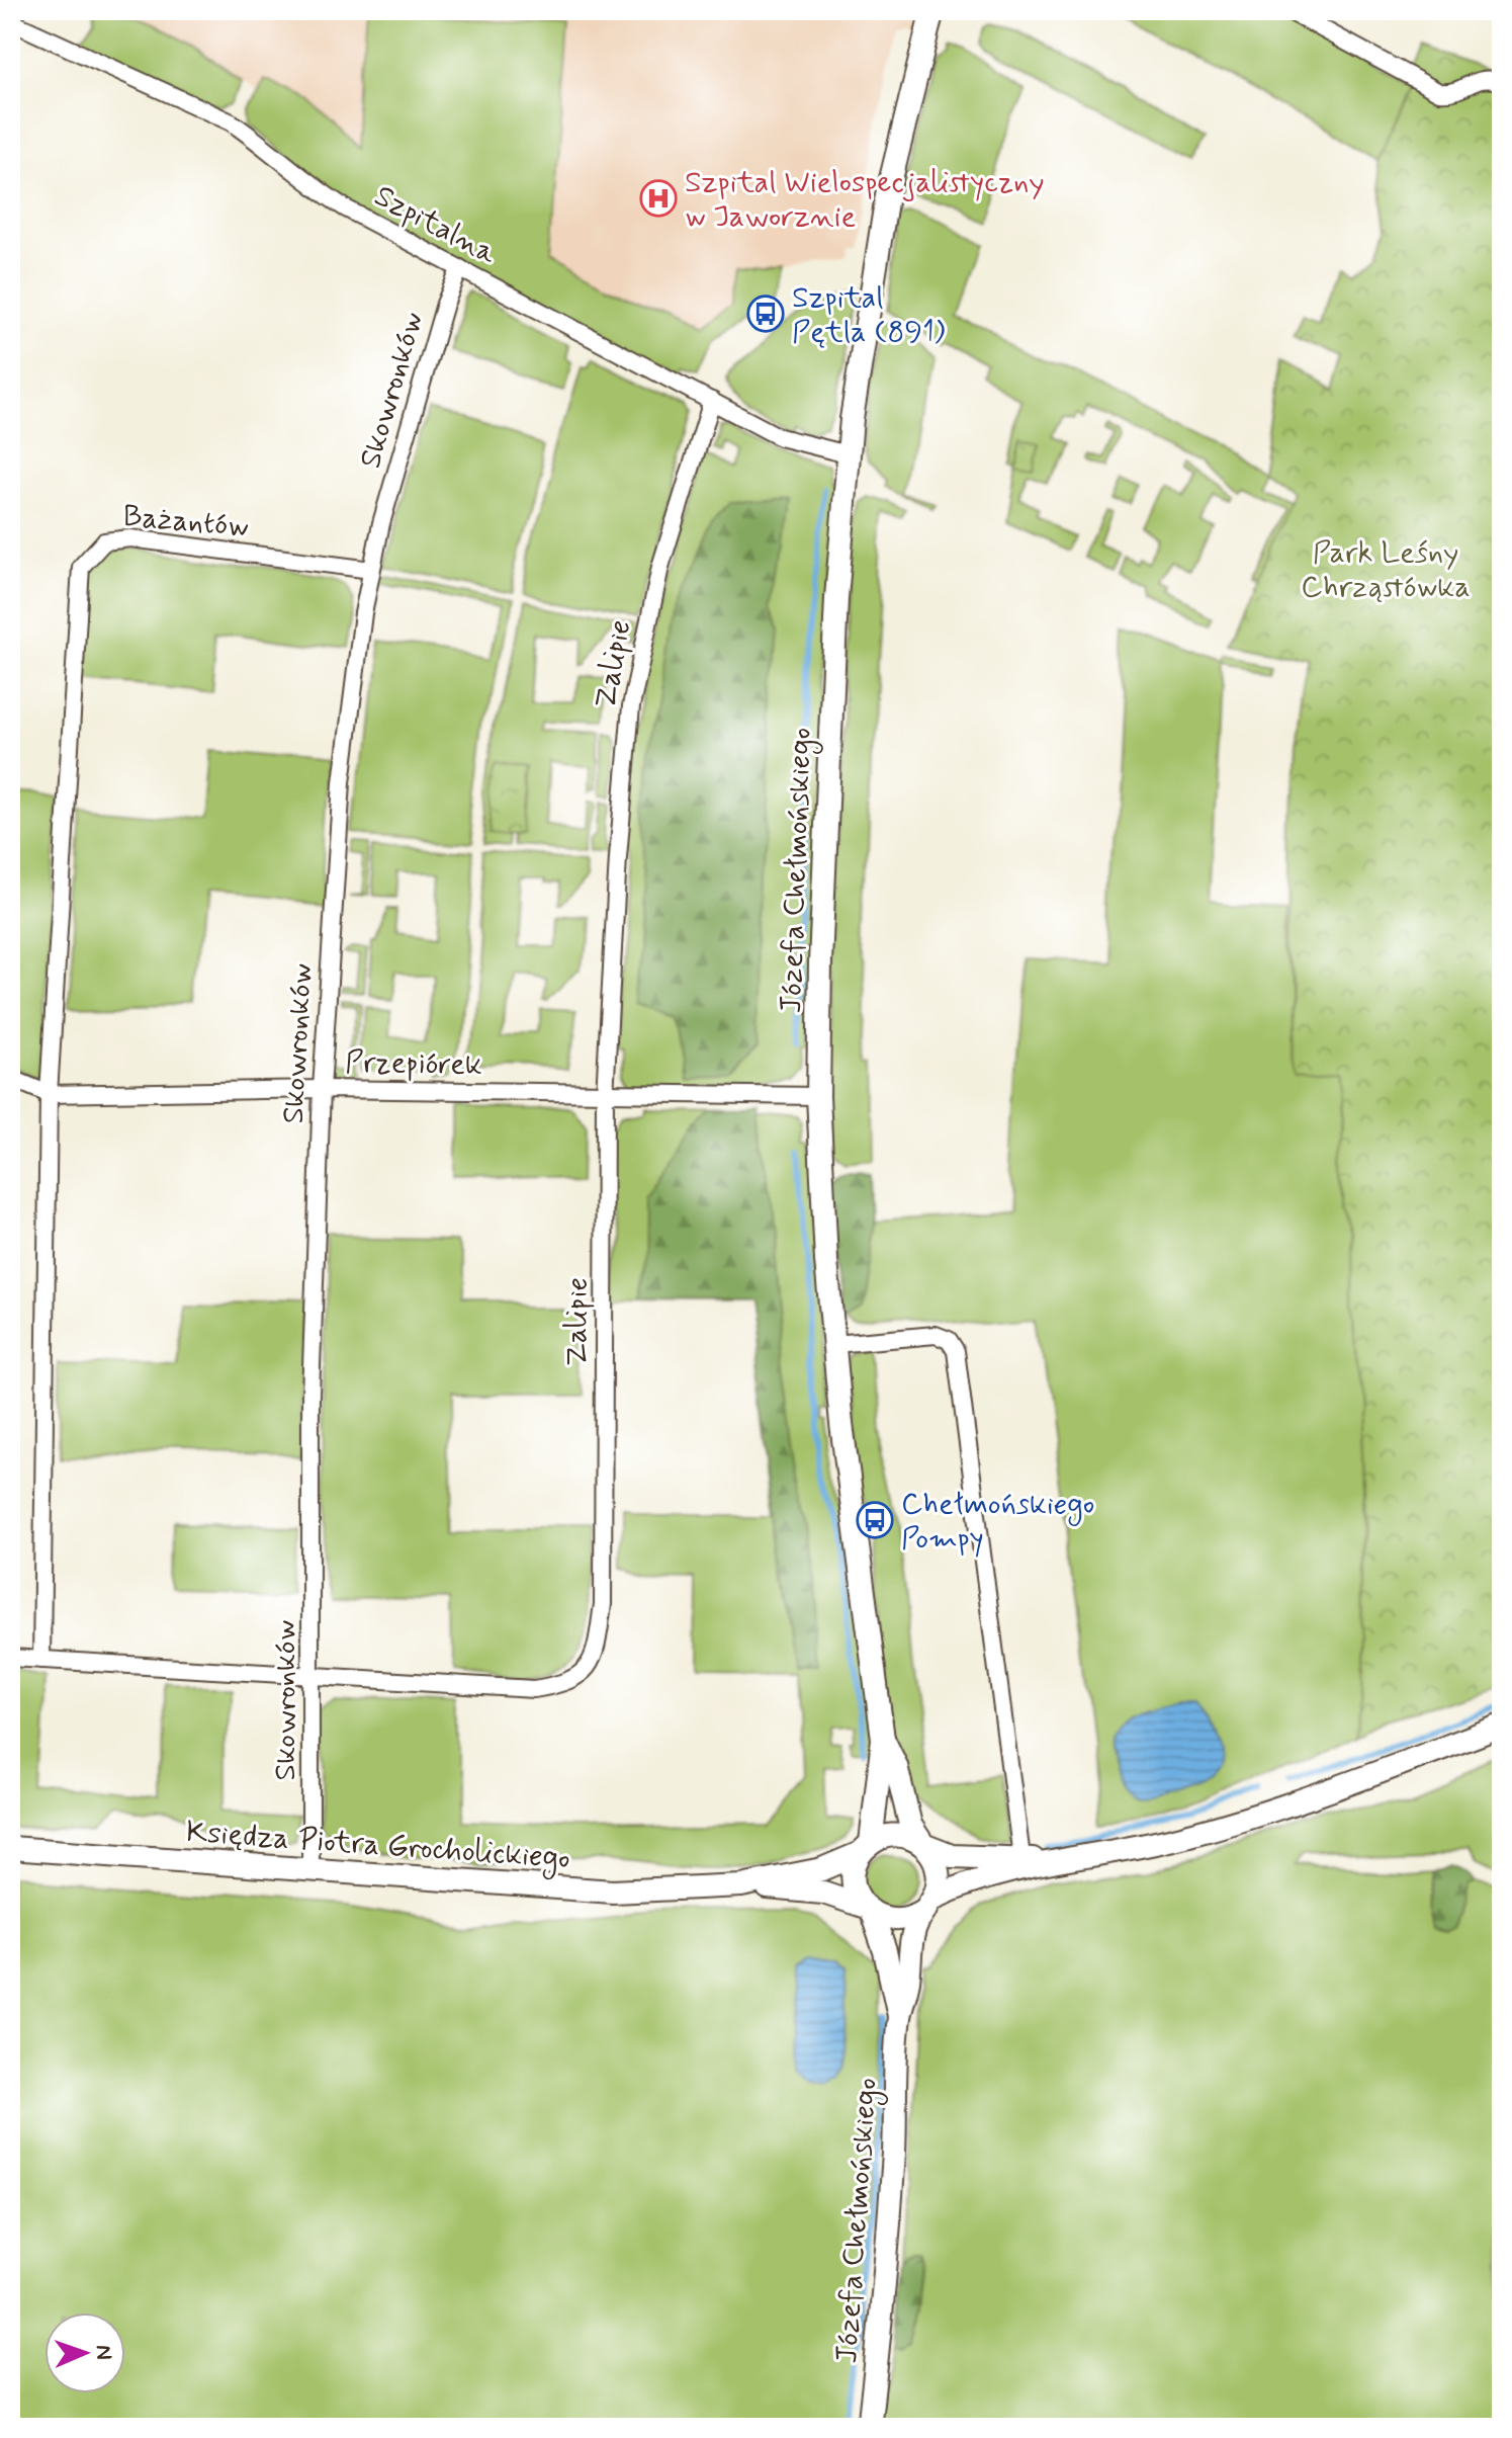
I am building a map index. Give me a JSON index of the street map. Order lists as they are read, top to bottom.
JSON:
{
  "streets": {
    "street": [
      "Szpitalna",
      "Skowronków",
      "Bażantów",
      "Zalipie",
      "Józefa Chełmońskiego",
      "Przepiórek",
      "Księdza Piotra Grocholickiego"
    ]
  },
  "crossings": [
    ["Szpitalna", "Skowronków"],
    ["Szpitalna", "Zalipie"],
    ["Szpitalna", "Józefa Chełmońskiego"],
    ["Skowronków", "Bażantów"],
    ["Skowronków", "Zalipie"],
    ["Skowronków", "Przepiórek"],
    ["Skowronków", "Księdza Piotra Grocholickiego"],
    ["Bażantów", "Zalipie"],
    ["Bażantów", "Przepiórek"],
    ["Zalipie", "Przepiórek"],
    ["Józefa Chełmońskiego", "Przepiórek"],
    ["Józefa Chełmońskiego", "Księdza Piotra Grocholickiego"]
  ],
  "parks": ["Park Leśny Chrząstówka"],
  "places": {
    "hospital": ["Szpital Wielospecjalistyczny w Jaworznie"],
    "bus stop": ["Szpital Pętla (891)", "Chełmońskiego Pompy"]
  },
  "north": "right"
}
